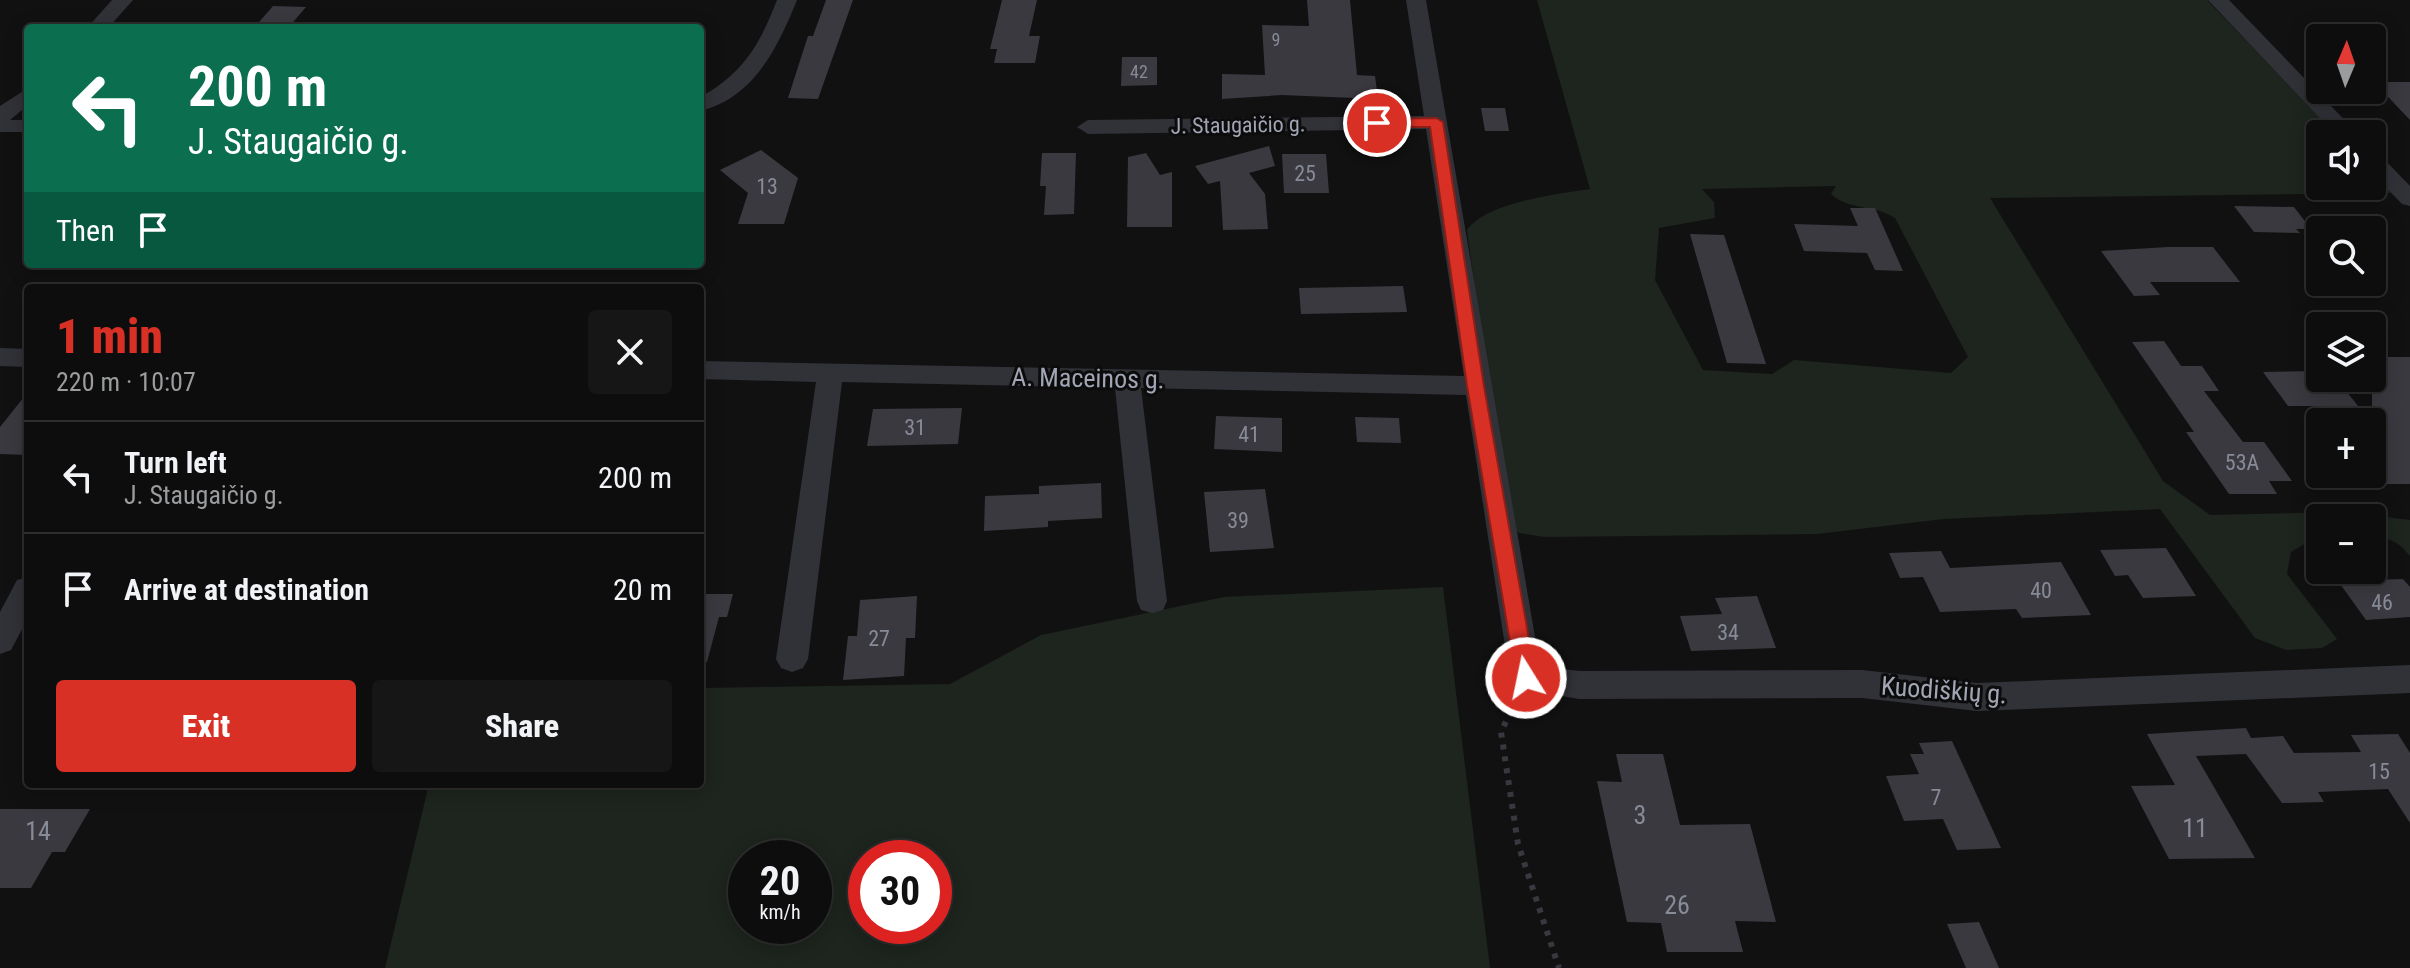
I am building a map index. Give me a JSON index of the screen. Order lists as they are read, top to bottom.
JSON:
{
  "streets": {
    "street": ["J. Staugaičio g.", "A. Maceinos g.", "Kuodiškių g."]
  },
  "house_numbers": [
    "9",
    "42",
    "25",
    "13",
    "31",
    "41",
    "53A",
    "39",
    "40",
    "46",
    "34",
    "27",
    "15",
    "7",
    "3",
    "11",
    "14",
    "26"
  ],
  "north": "top",
  "page": {
    "map_buttons": ["+", "−"],
    "turn": ["200 m", "J. Staugaičio g."],
    "then": "Then",
    "heading": ["1 min", "220 m · 10:07"],
    "list": [
      {
        "name": "Turn left",
        "note": "J. Staugaičio g.",
        "value": "200 m"
      },
      {
        "name": "Arrive at destination",
        "value": "20 m"
      }
    ],
    "buttons": ["Exit", "Share"],
    "speed": "20 km/h",
    "limit": "30"
  }
}
